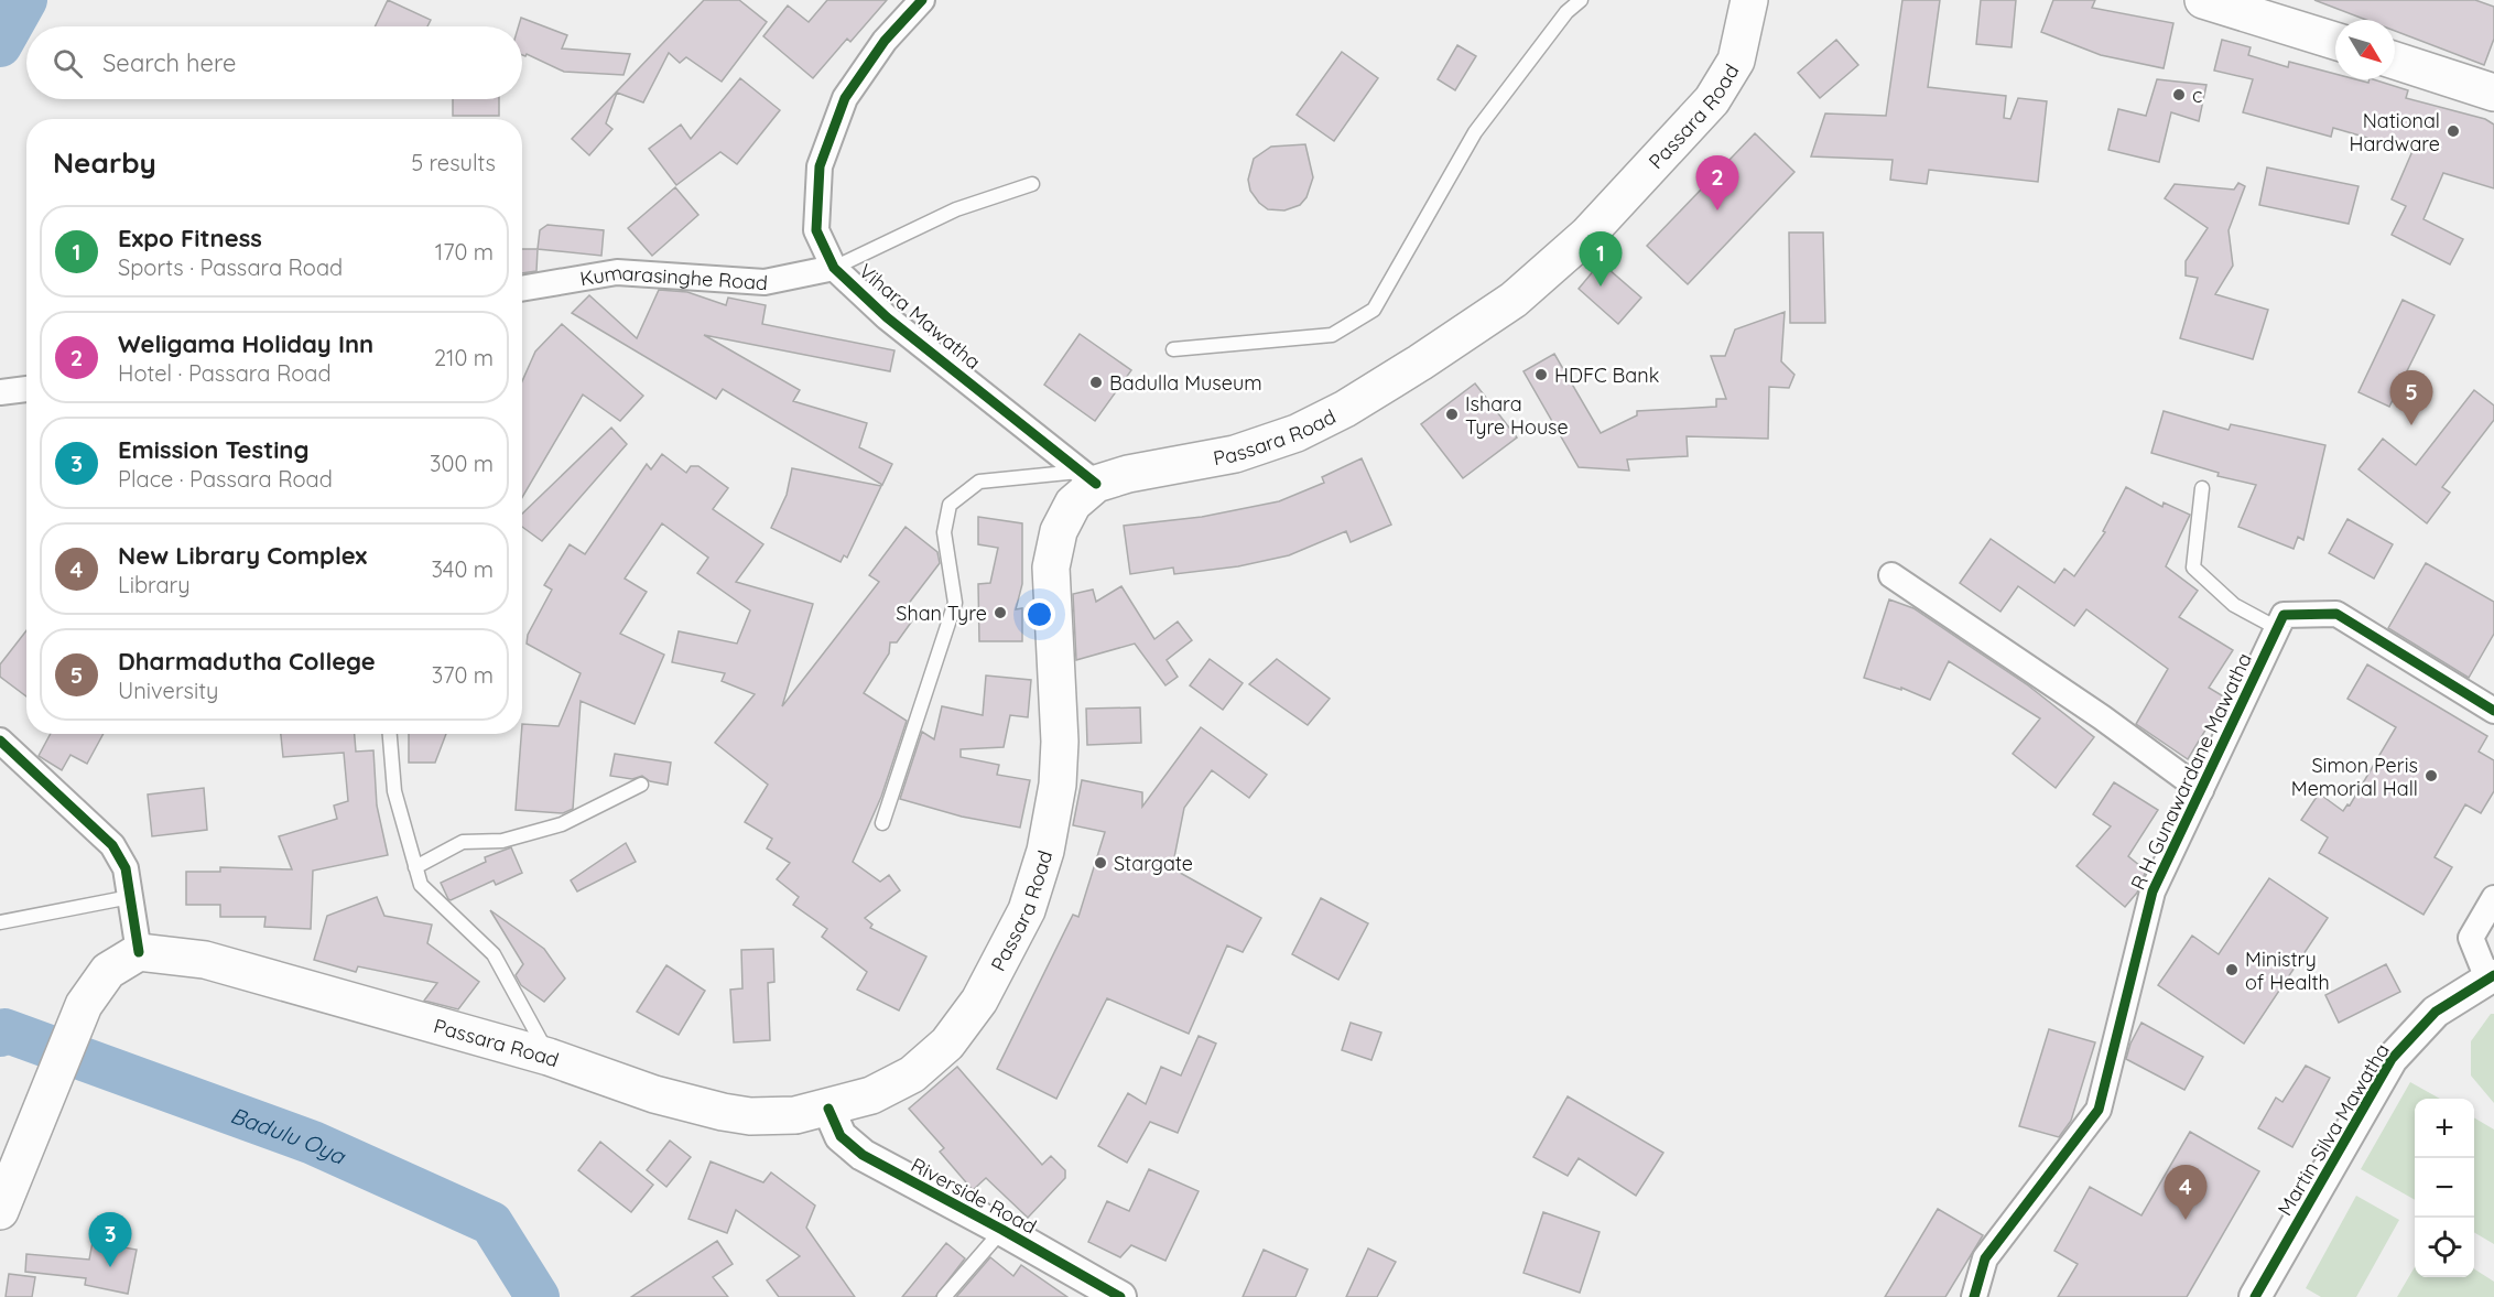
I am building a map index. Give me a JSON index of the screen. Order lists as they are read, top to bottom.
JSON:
{
  "streets": {
    "highway": ["Passara Road"],
    "street": [
      "Kumarasinghe Road",
      "Vihara Mawatha",
      "R H Gunawardane Mawatha",
      "Martin Silva Mawatha",
      "Riverside Road"
    ]
  },
  "crossings": [
    ["Passara Road", "Vihara Mawatha"],
    ["Passara Road", "Riverside Road"],
    ["Kumarasinghe Road", "Vihara Mawatha"]
  ],
  "water": ["Badulu Oya"],
  "places": [
    "c",
    "National Hardware",
    "HDFC Bank",
    "Badulla Museum",
    "Ishara Tyre House",
    "Shan Tyre",
    "Simon Peris Memorial Hall",
    "Stargate",
    "Ministry of Health"
  ],
  "north": "bottom right",
  "page": {
    "search": "Search here",
    "heading": ["Nearby", "5 results"],
    "pins": [
      "2",
      "1",
      "5",
      "4",
      "3"
    ],
    "list": [
      {
        "mark": "1",
        "name": "Expo Fitness",
        "note": "Sports · Passara Road",
        "value": "170 m"
      },
      {
        "mark": "2",
        "name": "Weligama Holiday Inn",
        "note": "Hotel · Passara Road",
        "value": "210 m"
      },
      {
        "mark": "3",
        "name": "Emission Testing",
        "note": "Place · Passara Road",
        "value": "300 m"
      },
      {
        "mark": "4",
        "name": "New Library Complex",
        "note": "Library",
        "value": "340 m"
      },
      {
        "mark": "5",
        "name": "Dharmadutha College",
        "note": "University",
        "value": "370 m"
      }
    ],
    "map_buttons": ["+", "−"]
  }
}
